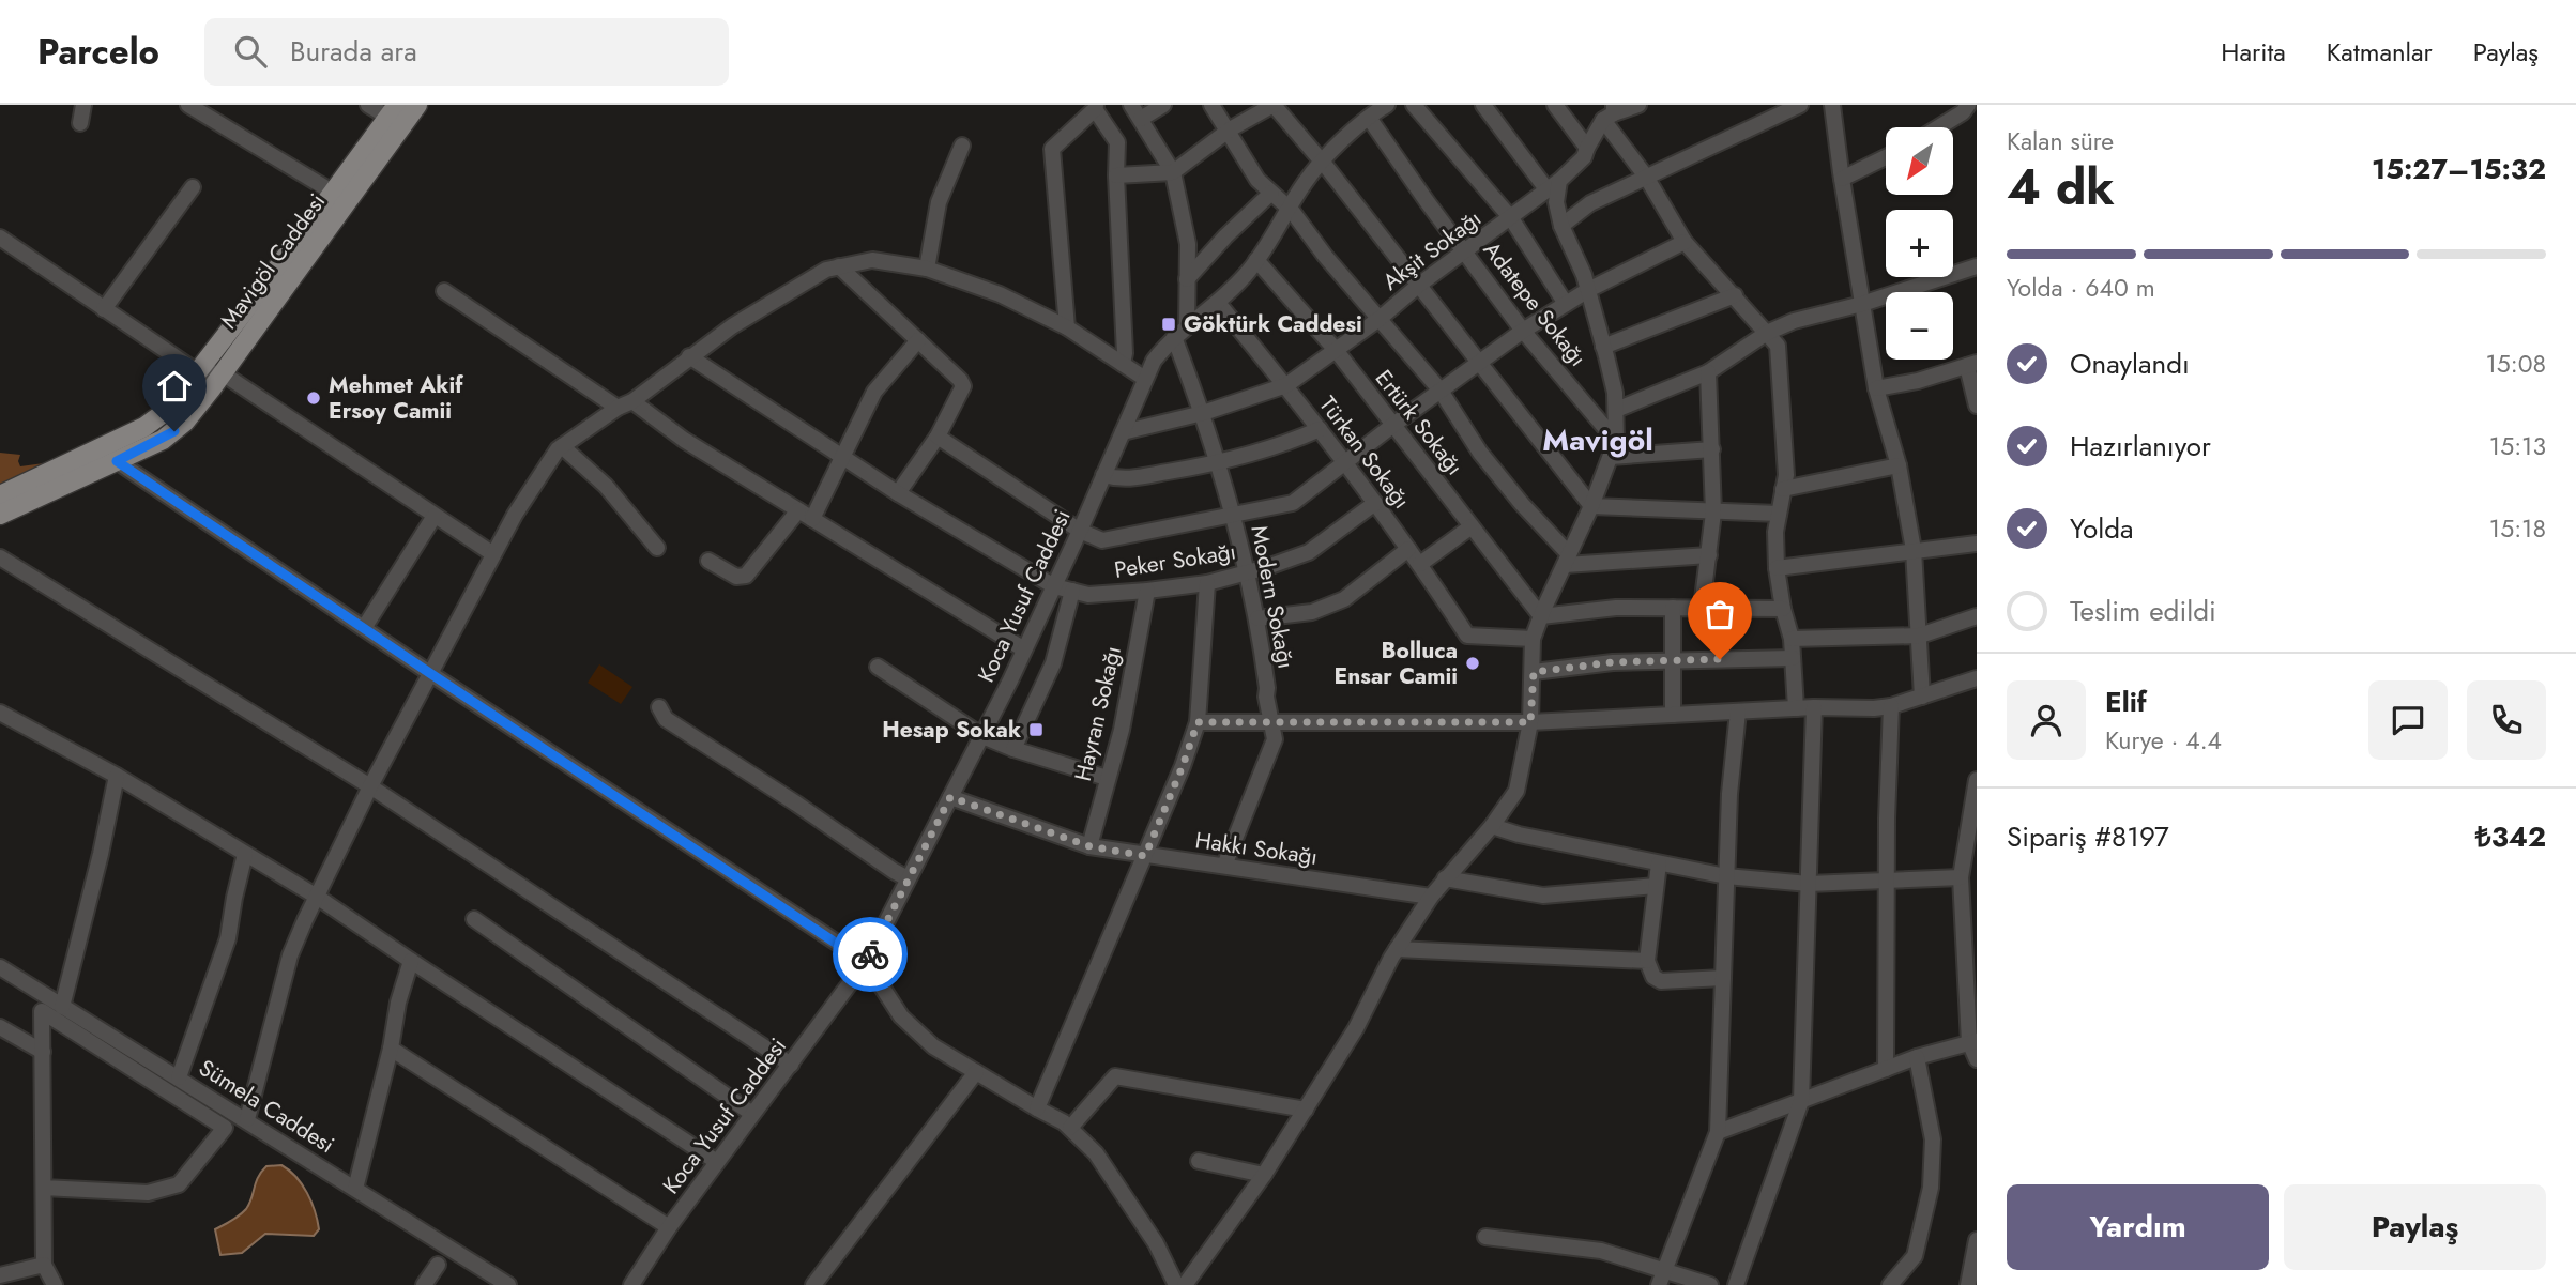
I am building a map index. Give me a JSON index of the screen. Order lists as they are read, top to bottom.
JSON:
{
  "streets": {
    "main road": ["Mavigöl Caddesi"],
    "street": [
      "Akşit Sokağı",
      "Adatepe Sokağı",
      "Ertürk Sokağı",
      "Türkan Sokağı",
      "Peker Sokağı",
      "Koca Yusuf Caddesi",
      "Modern Sokağı",
      "Hayran Sokağı",
      "Hakkı Sokağı",
      "Sümela Caddesi"
    ]
  },
  "crossings": [
    ["Akşit Sokağı", "Adatepe Sokağı"],
    ["Akşit Sokağı", "Ertürk Sokağı"],
    ["Akşit Sokağı", "Türkan Sokağı"],
    ["Akşit Sokağı", "Koca Yusuf Caddesi"],
    ["Akşit Sokağı", "Modern Sokağı"],
    ["Adatepe Sokağı", "Koca Yusuf Caddesi"],
    ["Ertürk Sokağı", "Koca Yusuf Caddesi"],
    ["Türkan Sokağı", "Peker Sokağı"],
    ["Türkan Sokağı", "Koca Yusuf Caddesi"],
    ["Peker Sokağı", "Koca Yusuf Caddesi"],
    ["Peker Sokağı", "Modern Sokağı"],
    ["Peker Sokağı", "Hayran Sokağı"],
    ["Koca Yusuf Caddesi", "Modern Sokağı"],
    ["Koca Yusuf Caddesi", "Hakkı Sokağı"],
    ["Modern Sokağı", "Hakkı Sokağı"],
    ["Hayran Sokağı", "Hakkı Sokağı"]
  ],
  "districts": ["Mavigöl"],
  "places": {
    "transit": ["Göktürk Caddesi", "Hesap Sokak"],
    "other": ["Mehmet Akif Ersoy Camii", "Bolluca Ensar Camii"]
  },
  "north": "bottom left",
  "page": {
    "header": "Parcelo",
    "search": "Burada ara",
    "nav": ["Harita", "Katmanlar", "Paylaş"],
    "heading": ["4 dk", "Kalan süre", "15:27–15:32"],
    "panel": [
      "Elif",
      "Kurye · 4.4",
      "Sipariş #8197",
      "₺342"
    ],
    "map_buttons": ["+", "−"],
    "bar": "Yolda · 640 m",
    "list": [
      ["Onaylandı", "15:08"],
      ["Hazırlanıyor", "15:13"],
      ["Yolda", "15:18"],
      "Teslim edildi"
    ],
    "buttons": ["Yardım", "Paylaş"]
  }
}
